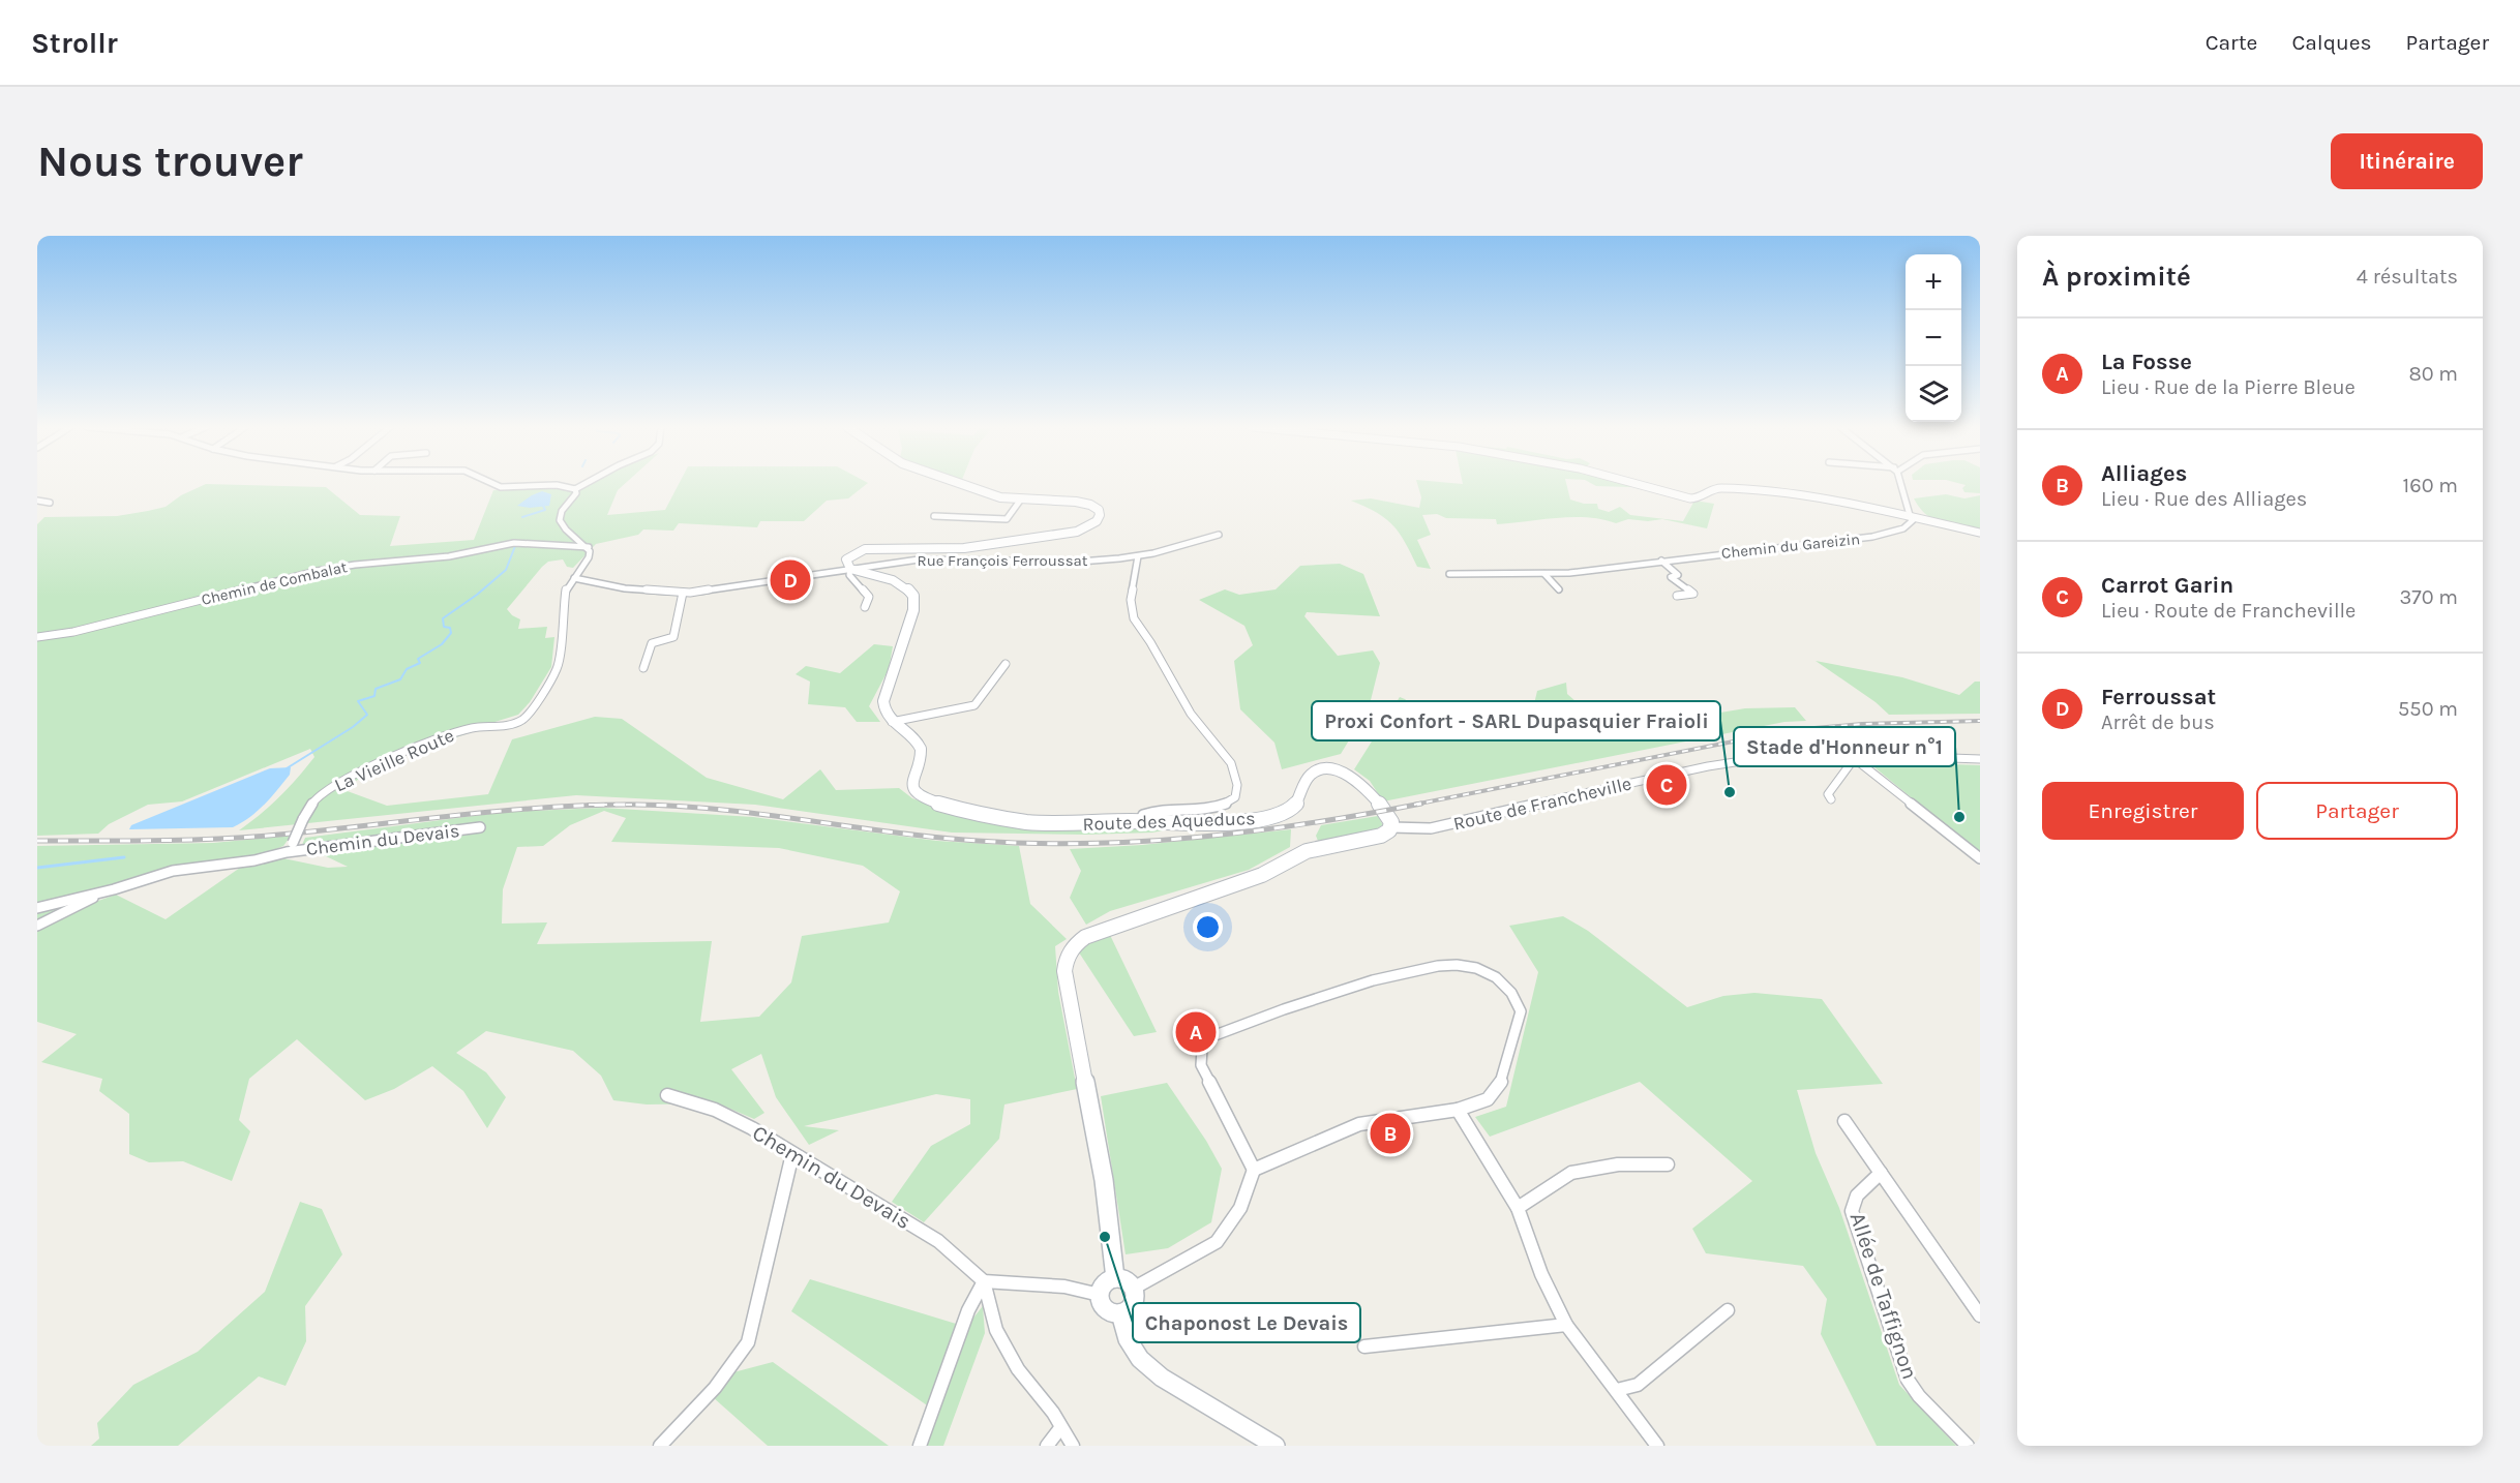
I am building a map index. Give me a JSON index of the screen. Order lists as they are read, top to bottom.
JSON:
{
  "streets": {
    "main road": ["Route des Aqueducs"],
    "street": [
      "Chemin du Gareizin",
      "Rue François Ferroussat",
      "Chemin de Combalat",
      "La Vieille Route",
      "Route de Francheville",
      "Chemin du Devais",
      "Allée de Taffignon"
    ]
  },
  "crossings": [
    ["Rue François Ferroussat", "La Vieille Route"],
    ["Chemin de Combalat", "La Vieille Route"],
    ["La Vieille Route", "Chemin du Devais"],
    ["Route de Francheville", "Route des Aqueducs"]
  ],
  "places": ["Proxi Confort - SARL Dupasquier Fraioli", "Stade d'Honneur n°1", "Chaponost Le Devais"],
  "page": {
    "header": "Strollr",
    "nav": ["Carte", "Calques", "Partager"],
    "buttons": [
      "Itinéraire",
      ["Enregistrer", "Partager"]
    ],
    "title": "Nous trouver",
    "heading": ["À proximité", "4 résultats"],
    "map_buttons": ["+", "−"],
    "list": [
      {
        "mark": "A",
        "name": "La Fosse",
        "note": "Lieu · Rue de la Pierre Bleue",
        "value": "80 m"
      },
      {
        "mark": "B",
        "name": "Alliages",
        "note": "Lieu · Rue des Alliages",
        "value": "160 m"
      },
      {
        "mark": "C",
        "name": "Carrot Garin",
        "note": "Lieu · Route de Francheville",
        "value": "370 m"
      },
      {
        "mark": "D",
        "name": "Ferroussat",
        "note": "Arrêt de bus",
        "value": "550 m"
      }
    ],
    "pins": [
      "D",
      "C",
      "A",
      "B"
    ]
  }
}
